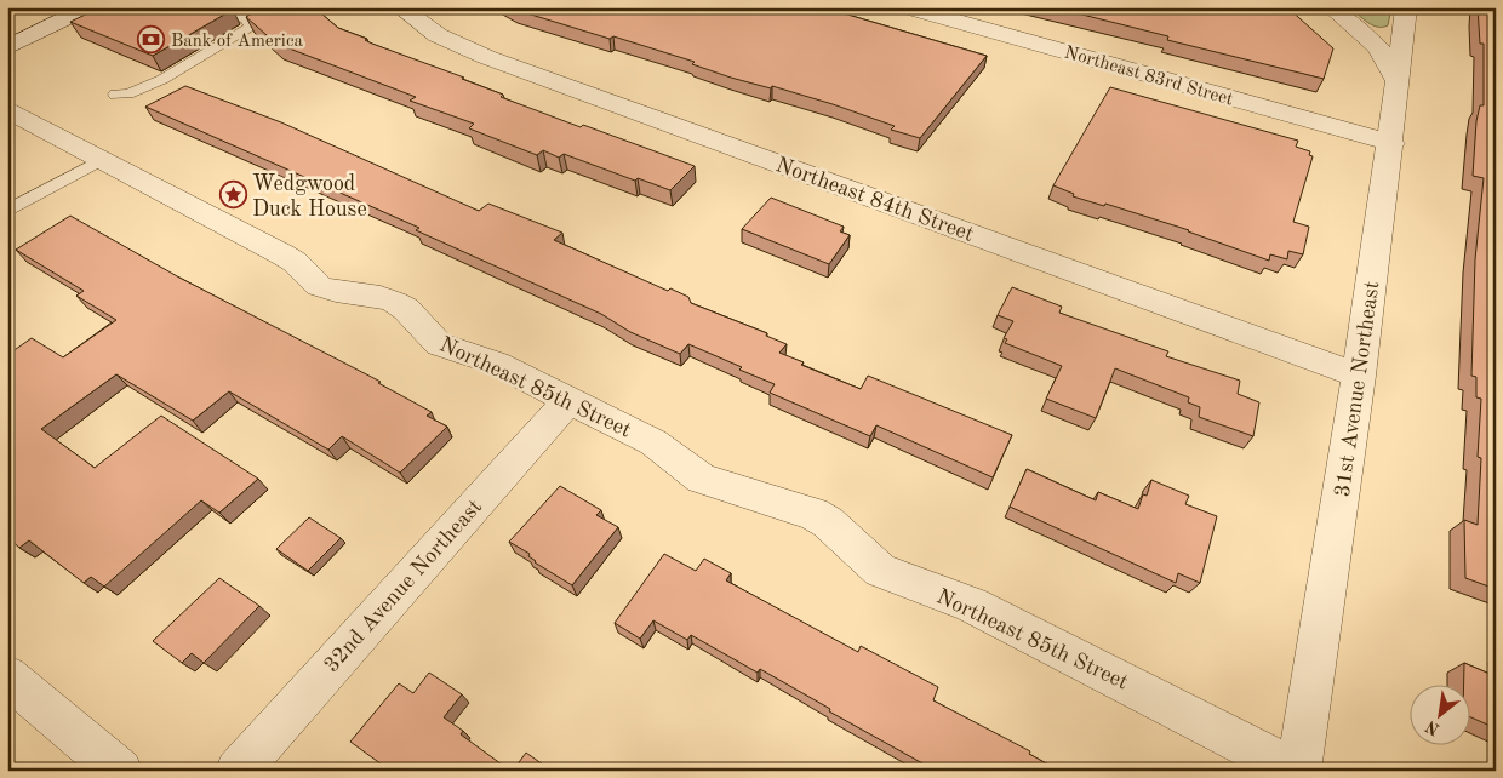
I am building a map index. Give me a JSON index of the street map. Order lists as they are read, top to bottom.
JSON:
{
  "streets": {
    "street": [
      "Northeast 83rd Street",
      "Northeast 84th Street",
      "Northeast 85th Street",
      "31st Avenue Northeast",
      "32nd Avenue Northeast"
    ]
  },
  "crossings": [
    ["Northeast 83rd Street", "31st Avenue Northeast"],
    ["Northeast 84th Street", "31st Avenue Northeast"],
    ["Northeast 85th Street", "31st Avenue Northeast"],
    ["Northeast 85th Street", "32nd Avenue Northeast"]
  ],
  "places": {
    "bank": ["Bank of America"],
    "place": ["Wedgwood Duck House"]
  },
  "north": "bottom left"
}
